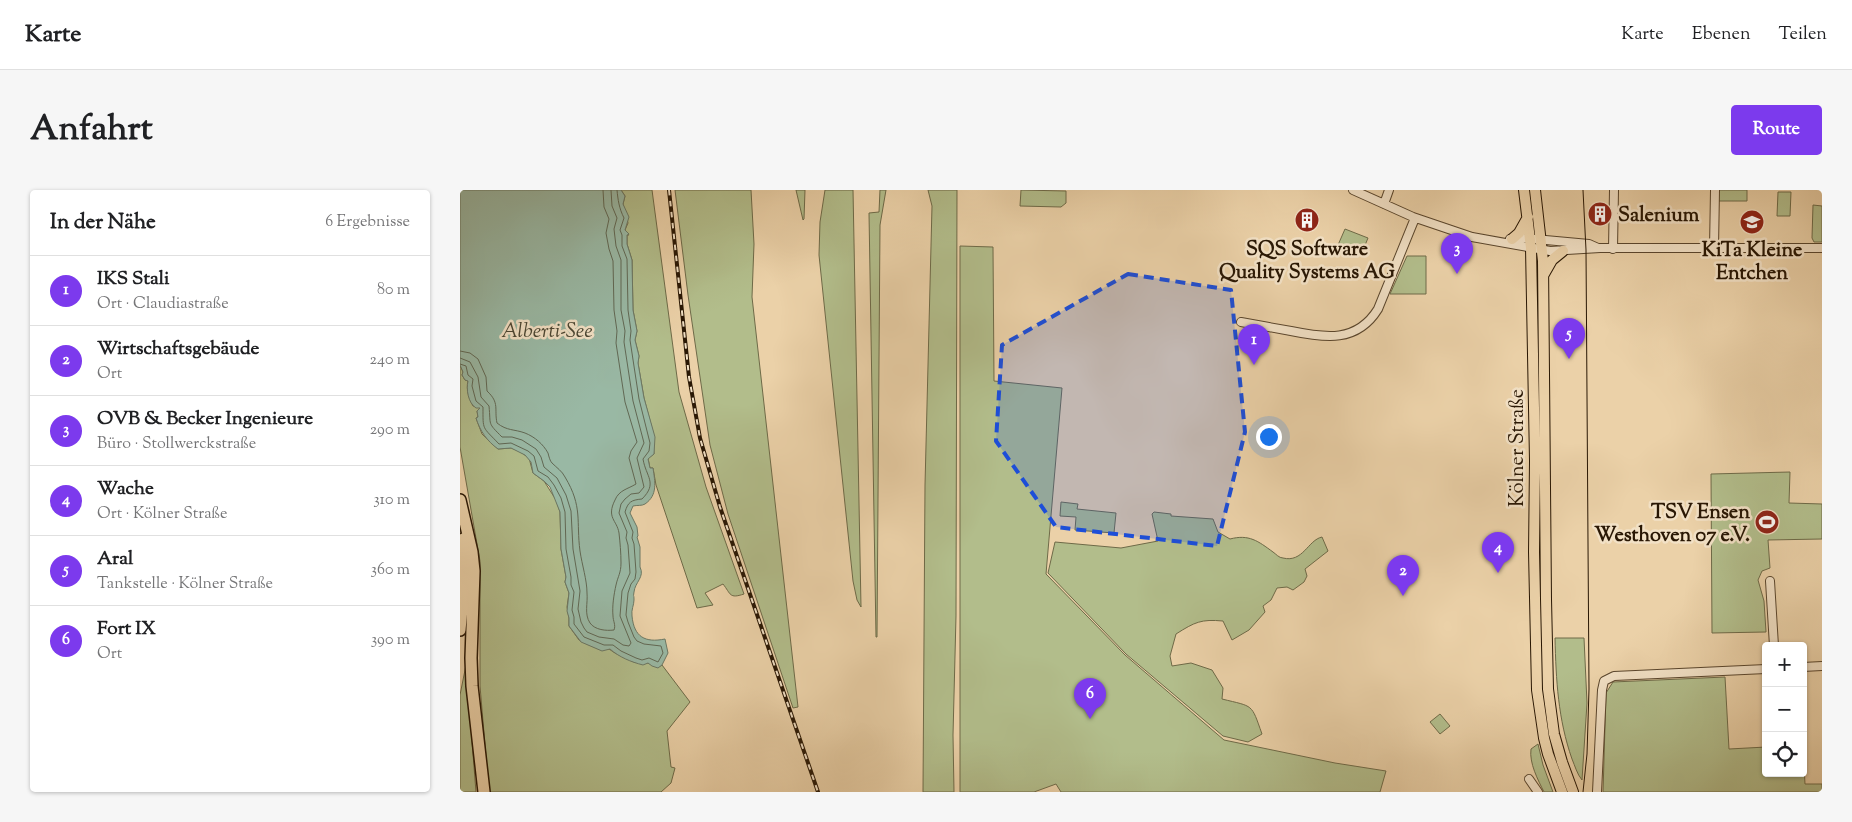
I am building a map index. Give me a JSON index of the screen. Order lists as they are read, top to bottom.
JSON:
{
  "streets": {
    "main road": ["Kölner Straße"]
  },
  "water": ["Alberti-See"],
  "places": {
    "building": ["Salenium", "SQS Software Quality Systems AG"],
    "school or university": ["KiTa Kleine Entchen"],
    "sports": ["TSV Ensen Westhoven 07 e.V."]
  },
  "page": {
    "header": "Karte",
    "nav": ["Karte", "Ebenen", "Teilen"],
    "title": "Anfahrt",
    "buttons": "Route",
    "heading": ["In der Nähe", "6 Ergebnisse"],
    "pins": [
      "3",
      "5",
      "1",
      "4",
      "2",
      "6"
    ],
    "list": [
      {
        "mark": "1",
        "name": "IKS Stali",
        "note": "Ort · Claudiastraße",
        "value": "80 m"
      },
      {
        "mark": "2",
        "name": "Wirtschaftsgebäude",
        "note": "Ort",
        "value": "240 m"
      },
      {
        "mark": "3",
        "name": "OVB & Becker Ingenieure",
        "note": "Büro · Stollwerckstraße",
        "value": "290 m"
      },
      {
        "mark": "4",
        "name": "Wache",
        "note": "Ort · Kölner Straße",
        "value": "310 m"
      },
      {
        "mark": "5",
        "name": "Aral",
        "note": "Tankstelle · Kölner Straße",
        "value": "360 m"
      },
      {
        "mark": "6",
        "name": "Fort IX",
        "note": "Ort",
        "value": "390 m"
      }
    ],
    "map_buttons": ["+", "−"]
  }
}
